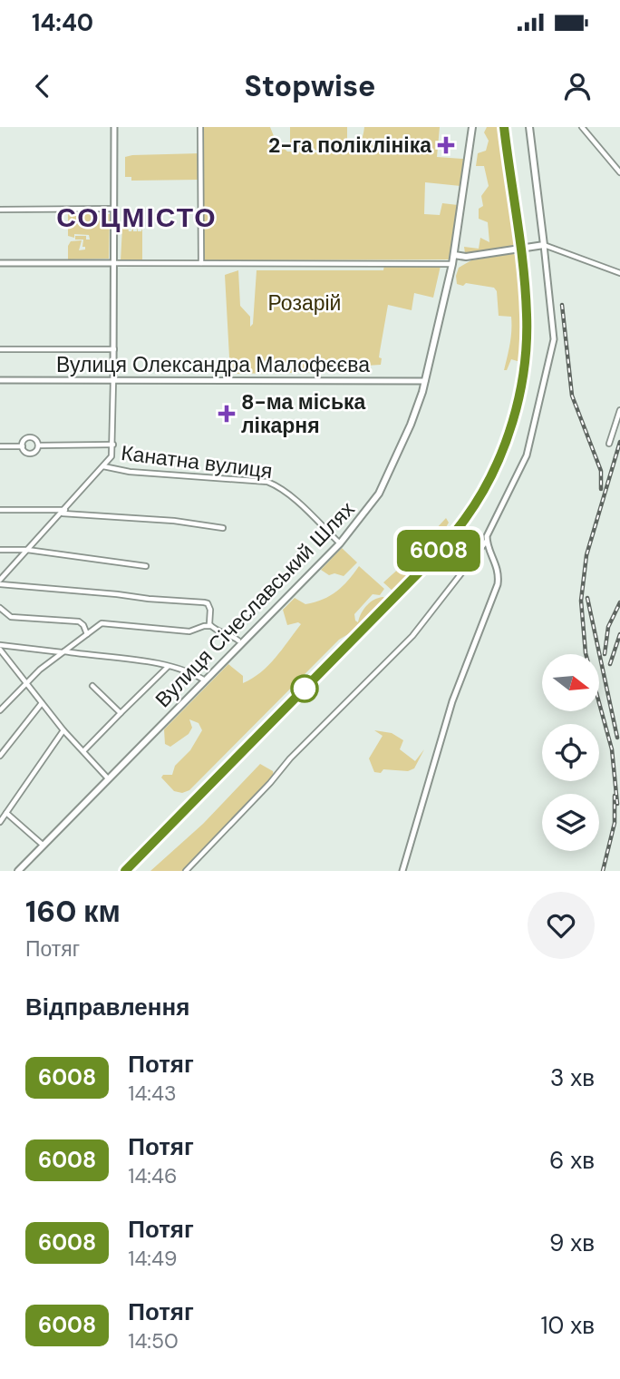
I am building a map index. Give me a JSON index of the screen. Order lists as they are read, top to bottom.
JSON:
{
  "streets": {
    "main road": ["Вулиця Січеславський Шлях"],
    "street": ["Вулиця Олександра Малофєєва", "Канатна вулиця"]
  },
  "crossings": [
    ["Вулиця Олександра Малофєєва", "Вулиця Січеславський Шлях"],
    ["Канатна вулиця", "Вулиця Січеславський Шлях"]
  ],
  "districts": ["СОЦМІСТО"],
  "parks": ["Розарій"],
  "places": {
    "health": ["2-га поліклініка", "8-ма міська лікарня"]
  },
  "north": "right",
  "page": {
    "status": "14:40",
    "header": "Stopwise",
    "on_map": "6008",
    "heading": [
      ["160 км", "Потяг"],
      "Відправлення"
    ],
    "list": [
      {
        "mark": "6008",
        "name": "Потяг",
        "note": "14:43",
        "value": "3 хв"
      },
      {
        "mark": "6008",
        "name": "Потяг",
        "note": "14:46",
        "value": "6 хв"
      },
      {
        "mark": "6008",
        "name": "Потяг",
        "note": "14:49",
        "value": "9 хв"
      },
      {
        "mark": "6008",
        "name": "Потяг",
        "note": "14:50",
        "value": "10 хв"
      }
    ]
  }
}
